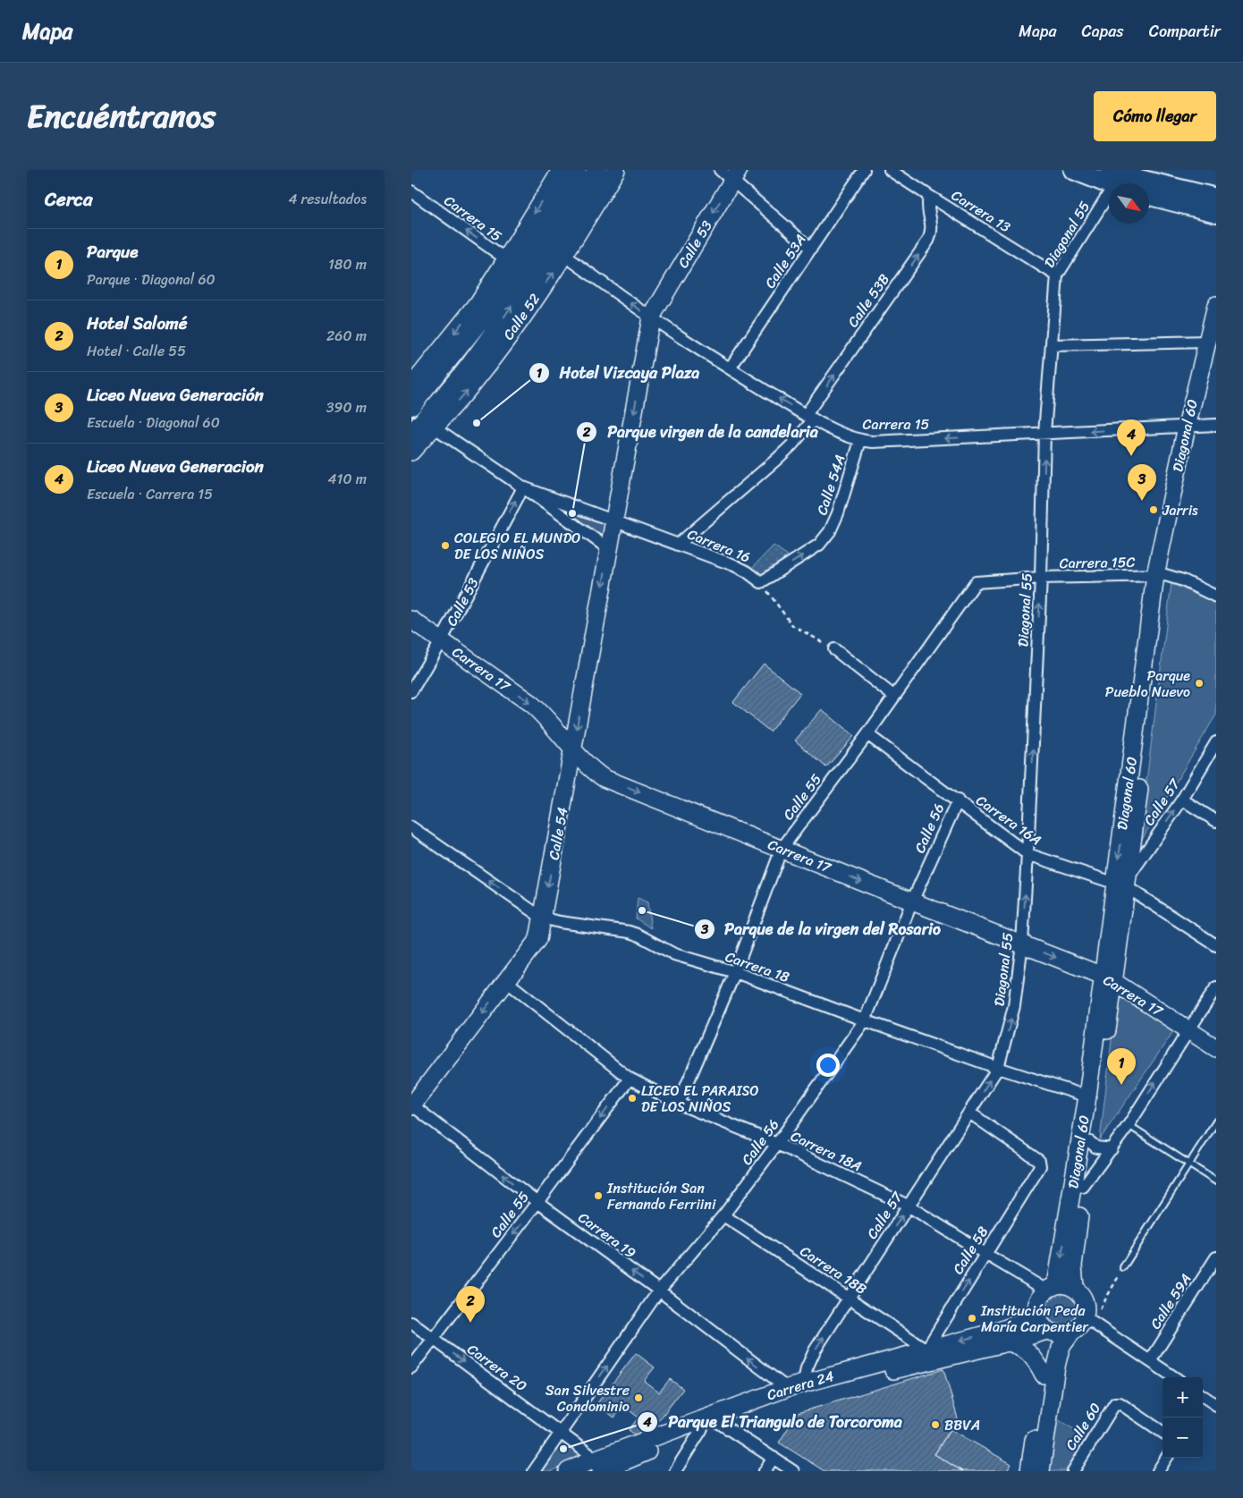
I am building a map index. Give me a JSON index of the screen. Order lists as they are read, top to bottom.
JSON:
{
  "streets": {
    "main road": ["Calle 52"],
    "street": [
      "Carrera 13",
      "Carrera 15",
      "Diagonal 55",
      "Calle 53",
      "Calle 53A",
      "Calle 53B",
      "Diagonal 60",
      "Calle 54A",
      "Carrera 16",
      "Carrera 15C",
      "Carrera 17",
      "Calle 55",
      "Calle 57",
      "Carrera 16A",
      "Calle 56",
      "Calle 54",
      "Carrera 18",
      "Carrera 18A",
      "Carrera 19",
      "Calle 58",
      "Carrera 18B",
      "Calle 59A",
      "Carrera 20",
      "Carrera 24",
      "Calle 60"
    ]
  },
  "crossings": [
    ["Carrera 13", "Diagonal 55"],
    ["Carrera 13", "Calle 53B"],
    ["Carrera 15", "Diagonal 55"],
    ["Carrera 15", "Calle 53"],
    ["Carrera 15", "Calle 53A"],
    ["Carrera 15", "Calle 53B"],
    ["Carrera 15", "Calle 52"],
    ["Carrera 15", "Diagonal 60"],
    ["Carrera 15", "Calle 54A"],
    ["Carrera 15", "Calle 54"],
    ["Diagonal 55", "Carrera 15C"],
    ["Diagonal 55", "Carrera 17"],
    ["Diagonal 55", "Calle 57"],
    ["Diagonal 55", "Carrera 16A"],
    ["Diagonal 55", "Carrera 18"],
    ["Calle 53", "Carrera 16"],
    ["Calle 53", "Carrera 17"],
    ["Calle 53", "Calle 54"],
    ["Calle 53B", "Carrera 16"],
    ["Calle 52", "Carrera 16"],
    ["Diagonal 60", "Carrera 15C"],
    ["Diagonal 60", "Carrera 17"],
    ["Diagonal 60", "Calle 57"],
    ["Diagonal 60", "Carrera 16A"],
    ["Diagonal 60", "Carrera 18"],
    ["Diagonal 60", "Carrera 18A"],
    ["Diagonal 60", "Carrera 24"],
    ["Calle 54A", "Carrera 16"],
    ["Carrera 16", "Calle 54"],
    ["Carrera 15C", "Calle 55"],
    ["Carrera 17", "Calle 55"],
    ["Carrera 17", "Calle 56"],
    ["Carrera 17", "Calle 54"],
    ["Calle 55", "Carrera 16A"],
    ["Calle 55", "Carrera 18"],
    ["Calle 55", "Carrera 18A"],
    ["Calle 55", "Carrera 19"],
    ["Calle 55", "Carrera 20"],
    ["Calle 57", "Carrera 16A"],
    ["Calle 57", "Carrera 18"],
    ["Calle 57", "Carrera 18A"],
    ["Calle 57", "Calle 58"],
    ["Calle 57", "Carrera 18B"],
    ["Calle 57", "Carrera 24"],
    ["Carrera 16A", "Calle 56"],
    ["Calle 56", "Carrera 18"],
    ["Calle 56", "Carrera 18A"],
    ["Calle 56", "Carrera 19"],
    ["Calle 56", "Carrera 18B"],
    ["Calle 56", "Carrera 20"],
    ["Calle 54", "Carrera 18"],
    ["Calle 54", "Carrera 18A"],
    ["Calle 54", "Carrera 19"],
    ["Carrera 18A", "Calle 58"],
    ["Carrera 18A", "Carrera 24"],
    ["Carrera 19", "Carrera 24"],
    ["Calle 58", "Carrera 18B"],
    ["Calle 58", "Carrera 24"],
    ["Carrera 18B", "Carrera 24"],
    ["Carrera 20", "Carrera 24"]
  ],
  "one_way": [
    "Carrera 15",
    "Diagonal 55",
    "Calle 53B",
    "Calle 54A",
    "Carrera 17",
    "Calle 57",
    "Calle 54",
    "Carrera 19",
    "Calle 58",
    "Carrera 20"
  ],
  "places": [
    "Hotel Vizcaya Plaza",
    "Jarris",
    "Parque virgen de la candelaria",
    "COLEGIO EL MUNDO DE LOS NIÑOS",
    "Parque Pueblo Nuevo",
    "Parque de la virgen del Rosario",
    "LICEO EL PARAISO DE LOS NIÑOS",
    "Institución San Fernando Ferriini",
    "Institución Peda María Carpentier",
    "San Silvestre Condominio",
    "BBVA",
    "Parque El Triangulo de Torcoroma"
  ],
  "north": "bottom right",
  "page": {
    "header": "Mapa",
    "nav": ["Mapa", "Capas", "Compartir"],
    "title": "Encuéntranos",
    "buttons": "Cómo llegar",
    "heading": ["Cerca", "4 resultados"],
    "list": [
      {
        "mark": "1",
        "name": "Parque",
        "note": "Parque · Diagonal 60",
        "value": "180 m"
      },
      {
        "mark": "2",
        "name": "Hotel Salomé",
        "note": "Hotel · Calle 55",
        "value": "260 m"
      },
      {
        "mark": "3",
        "name": "Liceo Nueva Generación",
        "note": "Escuela · Diagonal 60",
        "value": "390 m"
      },
      {
        "mark": "4",
        "name": "Liceo Nueva Generacion",
        "note": "Escuela · Carrera 15",
        "value": "410 m"
      }
    ],
    "pins": [
      "4",
      "3",
      "1",
      "2"
    ],
    "map_buttons": ["+", "−"]
  }
}
